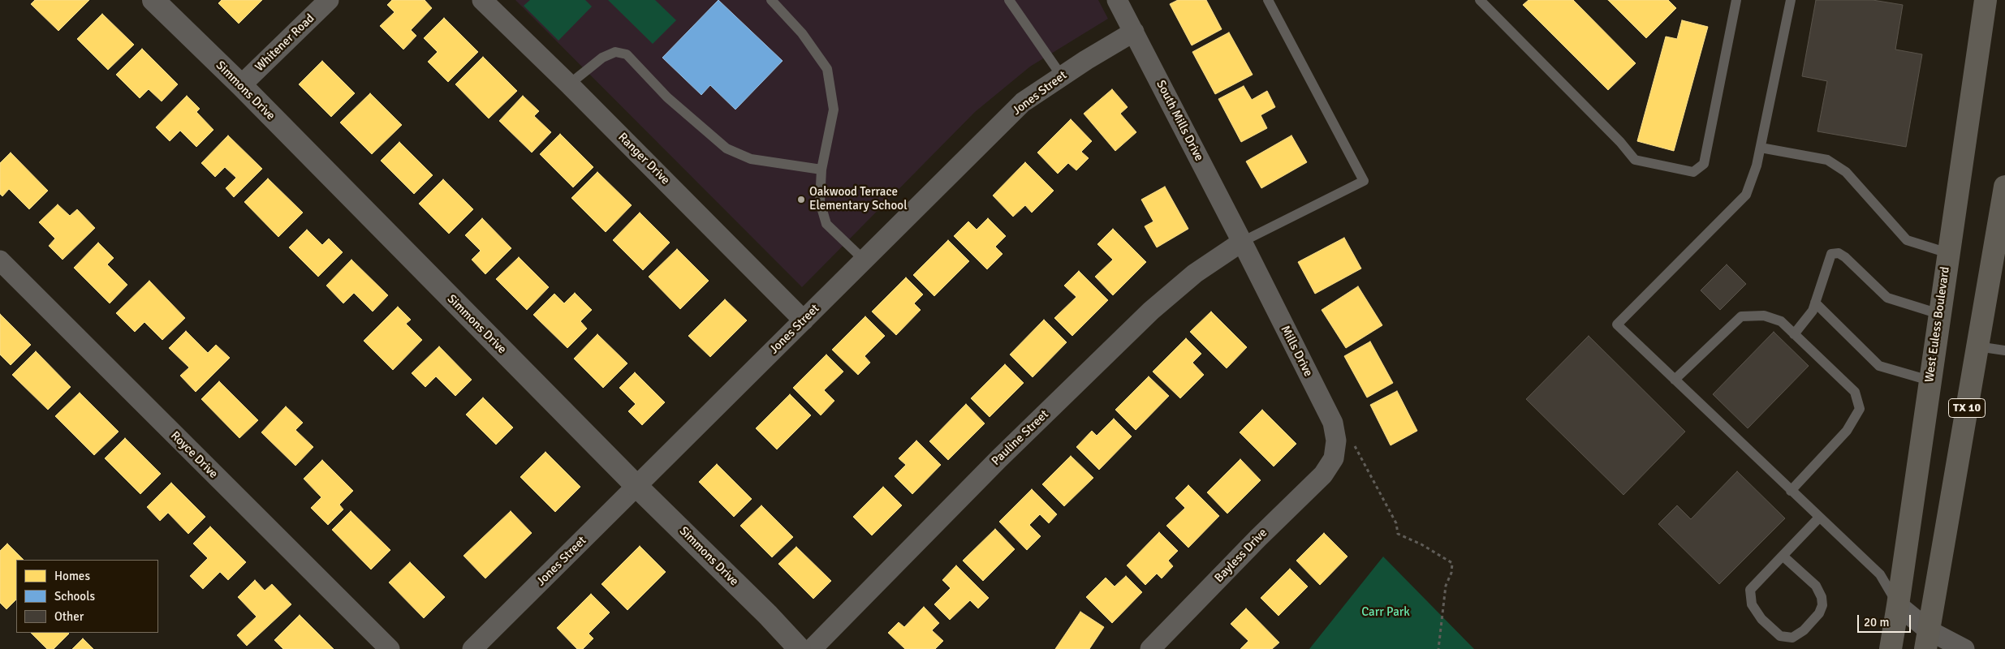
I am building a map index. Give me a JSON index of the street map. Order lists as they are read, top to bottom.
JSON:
{
  "streets": {
    "main road": ["West Euless Boulevard", "TX 10"],
    "street": [
      "Whitener Road",
      "Simmons Drive",
      "Jones Street",
      "South Mills Drive",
      "Ranger Drive",
      "Mills Drive",
      "Pauline Street",
      "Royce Drive",
      "Bayless Drive"
    ]
  },
  "crossings": [
    ["Whitener Road", "Simmons Drive"],
    ["Simmons Drive", "Jones Street"],
    ["Jones Street", "South Mills Drive"],
    ["Jones Street", "Ranger Drive"],
    ["South Mills Drive", "Mills Drive"],
    ["South Mills Drive", "Pauline Street"],
    ["Mills Drive", "Pauline Street"],
    ["Mills Drive", "Bayless Drive"]
  ],
  "parks": ["Carr Park"],
  "places": ["Oakwood Terrace Elementary School"],
  "legend": ["Homes", "Schools", "Other"],
  "scale_bar": "20 m"
}
